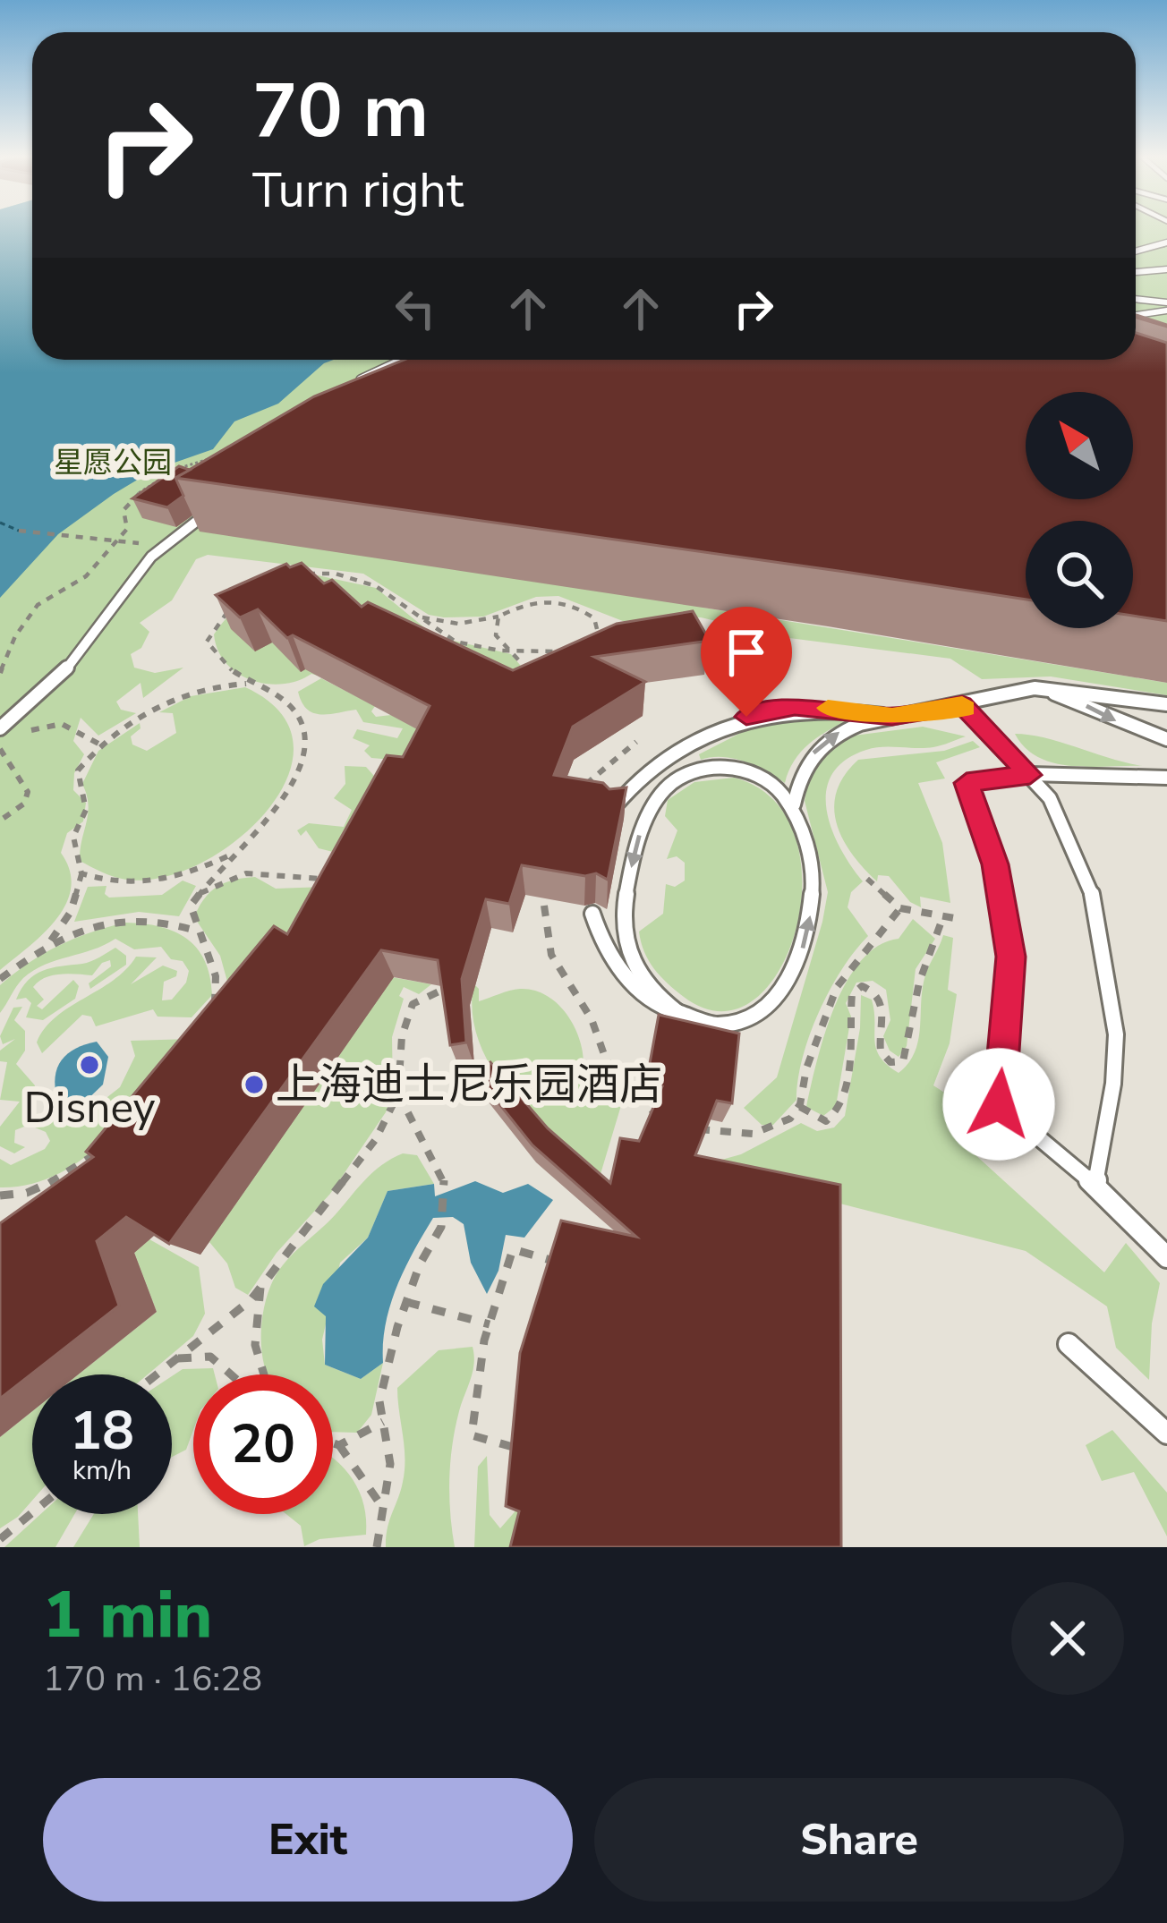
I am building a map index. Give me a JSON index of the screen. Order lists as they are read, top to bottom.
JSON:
{
  "parks": ["星愿公园"],
  "places": ["Disney", "上海迪士尼乐园酒店"],
  "north": "top left",
  "page": {
    "turn": ["70 m", "Turn right"],
    "speed": "18 km/h",
    "limit": "20",
    "heading": ["1 min", "170 m · 16:28"],
    "buttons": ["Exit", "Share"]
  }
}
